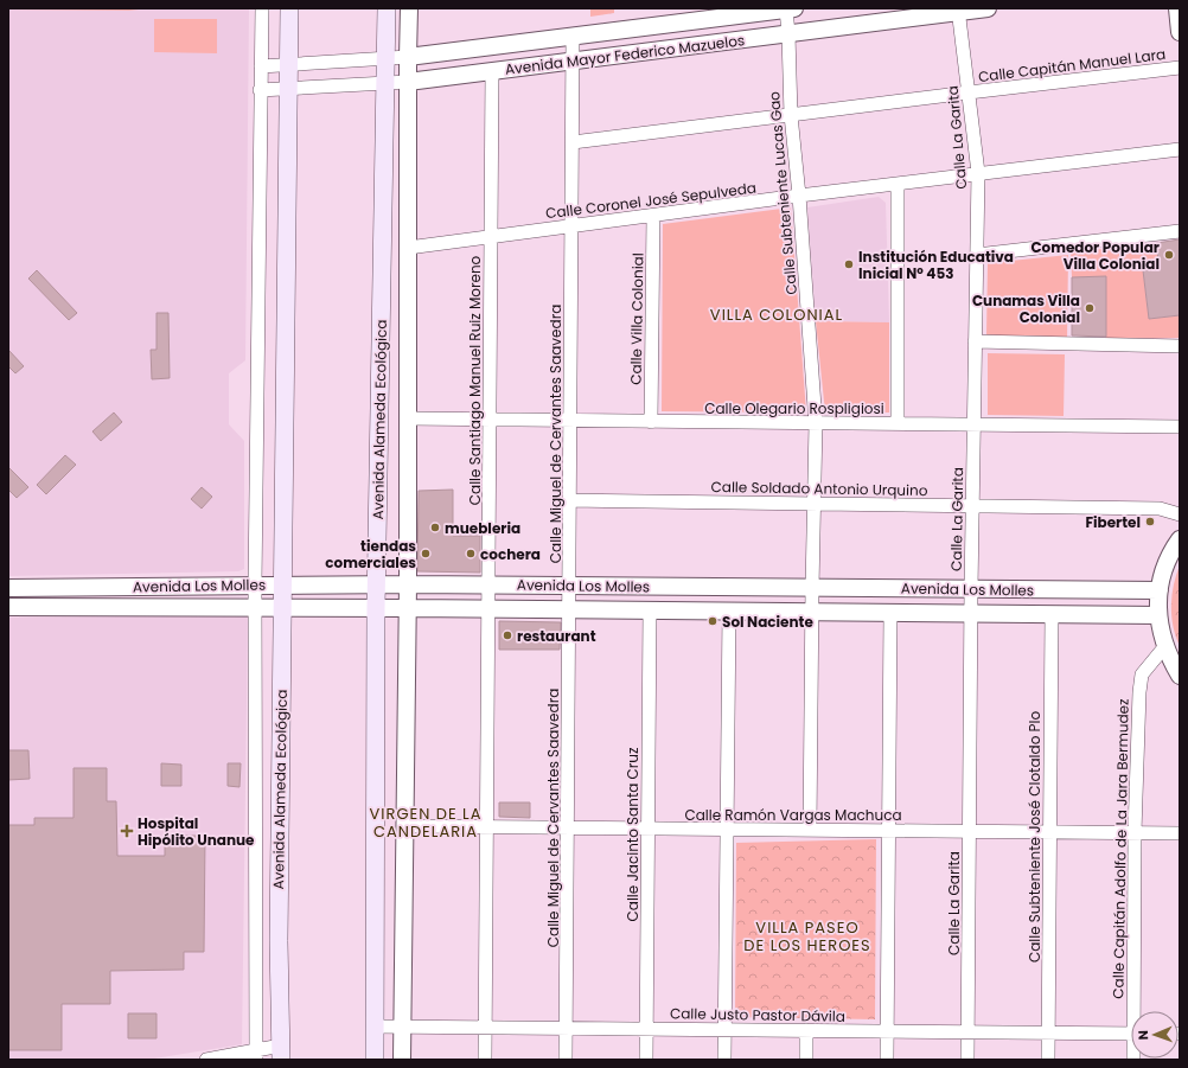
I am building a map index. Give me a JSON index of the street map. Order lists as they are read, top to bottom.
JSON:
{
  "streets": {
    "main road": ["Avenida Alameda Ecológica"],
    "street": [
      "Avenida Mayor Federico Mazuelos",
      "Calle Capitán Manuel Lara",
      "Calle La Garita",
      "Calle Subteniente Lucas Gao",
      "Calle Coronel José Sepulveda",
      "Calle Villa Colonial",
      "Calle Santiago Manuel Ruiz Moreno",
      "Calle Olegario Rospligiosi",
      "Calle Miguel de Cervantes Saavedra",
      "Calle Soldado Antonio Urquino",
      "Avenida Los Molles",
      "Calle Ramón Vargas Machuca",
      "Calle Jacinto Santa Cruz",
      "Calle Subteniente José Clotaldo Plo",
      "Calle Capitán Adolfo de La Jara Bermudez",
      "Calle Justo Pastor Dávila"
    ]
  },
  "crossings": [
    ["Avenida Mayor Federico Mazuelos", "Calle La Garita"],
    ["Avenida Mayor Federico Mazuelos", "Calle Subteniente Lucas Gao"],
    ["Avenida Mayor Federico Mazuelos", "Calle Santiago Manuel Ruiz Moreno"],
    ["Avenida Mayor Federico Mazuelos", "Avenida Alameda Ecológica"],
    ["Avenida Mayor Federico Mazuelos", "Calle Miguel de Cervantes Saavedra"],
    ["Calle Capitán Manuel Lara", "Calle La Garita"],
    ["Calle Capitán Manuel Lara", "Calle Subteniente Lucas Gao"],
    ["Calle Capitán Manuel Lara", "Calle Miguel de Cervantes Saavedra"],
    ["Calle La Garita", "Calle Coronel José Sepulveda"],
    ["Calle La Garita", "Calle Olegario Rospligiosi"],
    ["Calle La Garita", "Calle Soldado Antonio Urquino"],
    ["Calle La Garita", "Avenida Los Molles"],
    ["Calle La Garita", "Calle Ramón Vargas Machuca"],
    ["Calle La Garita", "Calle Justo Pastor Dávila"],
    ["Calle Subteniente Lucas Gao", "Calle Coronel José Sepulveda"],
    ["Calle Subteniente Lucas Gao", "Calle Olegario Rospligiosi"],
    ["Calle Subteniente Lucas Gao", "Calle Soldado Antonio Urquino"],
    ["Calle Subteniente Lucas Gao", "Avenida Los Molles"],
    ["Calle Subteniente Lucas Gao", "Calle Ramón Vargas Machuca"],
    ["Calle Coronel José Sepulveda", "Calle Villa Colonial"],
    ["Calle Coronel José Sepulveda", "Calle Santiago Manuel Ruiz Moreno"],
    ["Calle Coronel José Sepulveda", "Avenida Alameda Ecológica"],
    ["Calle Coronel José Sepulveda", "Calle Miguel de Cervantes Saavedra"],
    ["Calle Villa Colonial", "Calle Olegario Rospligiosi"],
    ["Calle Santiago Manuel Ruiz Moreno", "Calle Olegario Rospligiosi"],
    ["Calle Santiago Manuel Ruiz Moreno", "Avenida Los Molles"],
    ["Calle Santiago Manuel Ruiz Moreno", "Calle Ramón Vargas Machuca"],
    ["Calle Santiago Manuel Ruiz Moreno", "Calle Justo Pastor Dávila"],
    ["Calle Olegario Rospligiosi", "Avenida Alameda Ecológica"],
    ["Calle Olegario Rospligiosi", "Calle Miguel de Cervantes Saavedra"],
    ["Avenida Alameda Ecológica", "Avenida Los Molles"],
    ["Avenida Alameda Ecológica", "Calle Ramón Vargas Machuca"],
    ["Avenida Alameda Ecológica", "Calle Justo Pastor Dávila"],
    ["Calle Miguel de Cervantes Saavedra", "Calle Soldado Antonio Urquino"],
    ["Calle Miguel de Cervantes Saavedra", "Avenida Los Molles"],
    ["Calle Miguel de Cervantes Saavedra", "Calle Ramón Vargas Machuca"],
    ["Calle Miguel de Cervantes Saavedra", "Calle Justo Pastor Dávila"],
    ["Avenida Los Molles", "Calle Jacinto Santa Cruz"],
    ["Avenida Los Molles", "Calle Subteniente José Clotaldo Plo"],
    ["Calle Ramón Vargas Machuca", "Calle Jacinto Santa Cruz"],
    ["Calle Ramón Vargas Machuca", "Calle Subteniente José Clotaldo Plo"],
    ["Calle Ramón Vargas Machuca", "Calle Capitán Adolfo de La Jara Bermudez"],
    ["Calle Jacinto Santa Cruz", "Calle Justo Pastor Dávila"],
    ["Calle Subteniente José Clotaldo Plo", "Calle Justo Pastor Dávila"]
  ],
  "districts": ["VILLA COLONIAL", "VIRGEN DE LA CANDELARIA", "VILLA PASEO DE LOS HEROES"],
  "places": {
    "other": [
      "Comedor Popular Villa Colonial",
      "Institución Educativa Inicial Nº 453",
      "Cunamas Villa Colonial",
      "Fibertel",
      "muebleria",
      "tiendas comerciales",
      "cochera",
      "Sol Naciente",
      "restaurant"
    ],
    "health": ["Hospital Hipólito Unanue"]
  },
  "north": "left"
}
